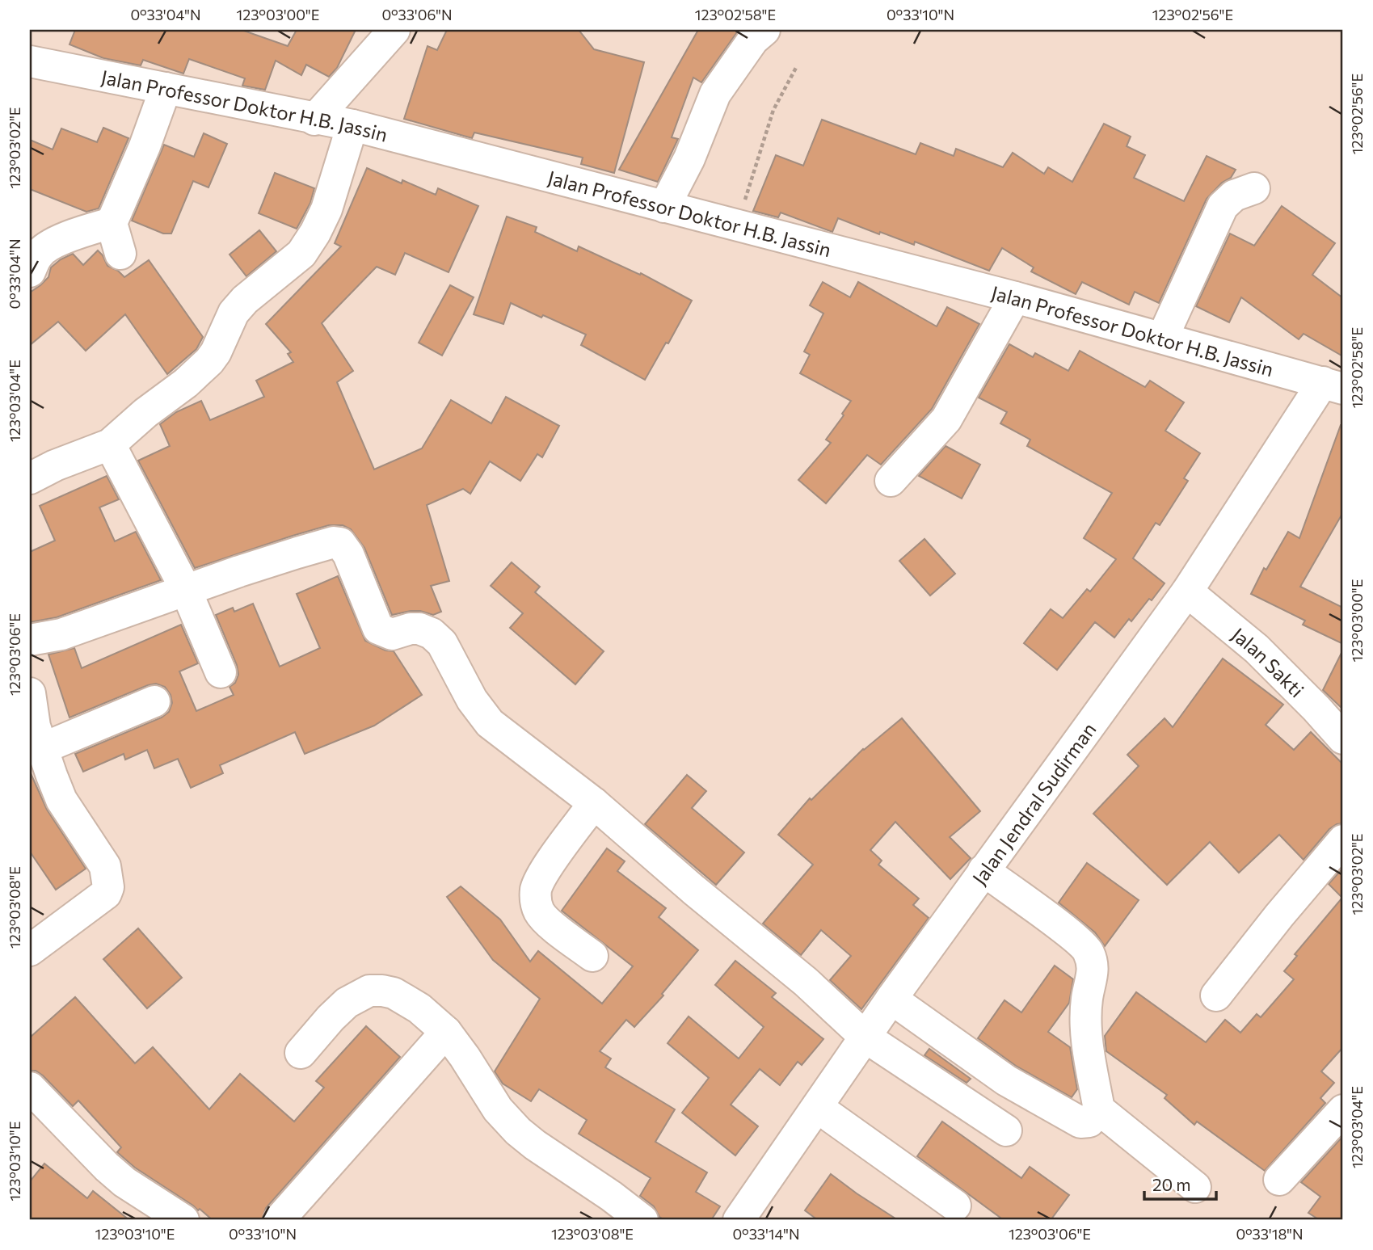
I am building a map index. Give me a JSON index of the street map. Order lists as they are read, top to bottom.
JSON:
{
  "streets": {
    "main road": ["Jalan Professor Doktor H.B. Jassin", "Jalan Sakti", "Jalan Jendral Sudirman"]
  },
  "crossings": [
    ["Jalan Professor Doktor H.B. Jassin", "Jalan Jendral Sudirman"],
    ["Jalan Sakti", "Jalan Jendral Sudirman"]
  ],
  "scale_bar": "20 m",
  "coordinates": [
    "0°33'04\"N",
    "123°03'00\"E",
    "0°33'06\"N",
    "123°02'58\"E",
    "0°33'10\"N",
    "123°02'56\"E",
    "123°03'02\"E",
    "123°03'04\"E",
    "123°03'06\"E",
    "123°03'08\"E",
    "123°03'10\"E",
    "0°33'14\"N",
    "0°33'18\"N"
  ]
}
